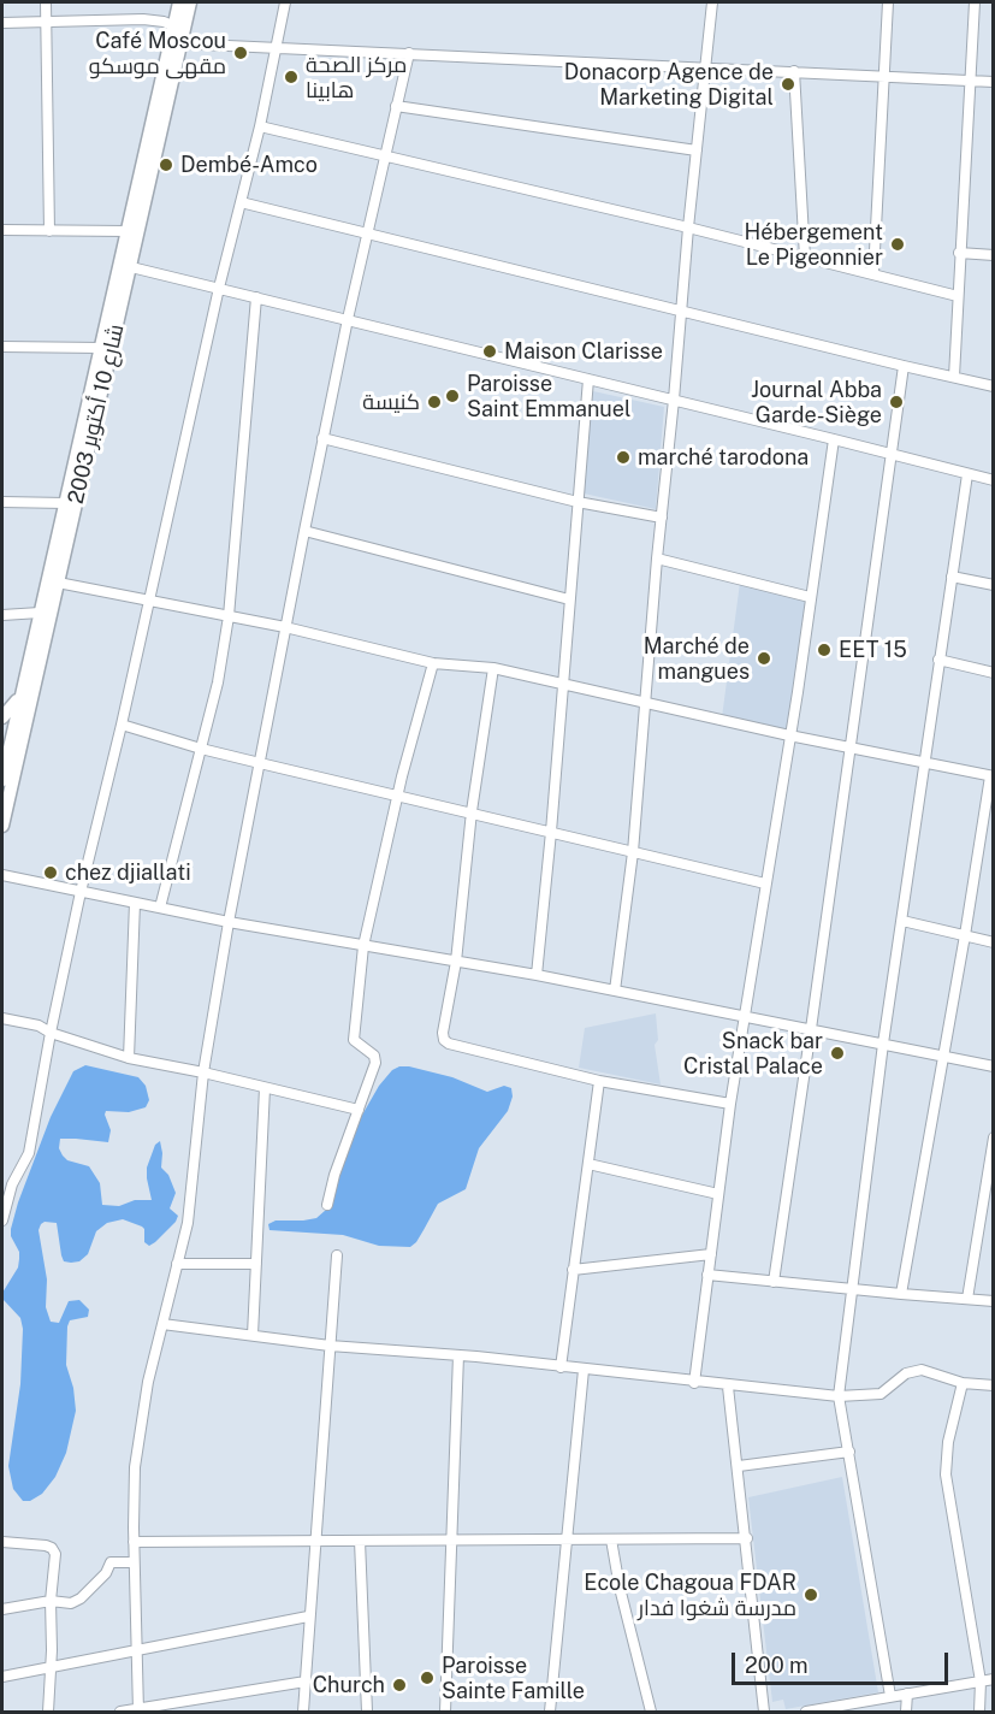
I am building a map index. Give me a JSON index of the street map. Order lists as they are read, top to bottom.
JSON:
{
  "streets": {
    "highway": ["شارع 10 أكتوبر 2003"]
  },
  "places": [
    "Café Moscou مقهى موسكو",
    "مركز الصحة هابينا",
    "Donacorp Agence de Marketing Digital",
    "Dembé-Amco",
    "Hébergement Le Pigeonnier",
    "Maison Clarisse",
    "Paroisse Saint Emmanuel",
    "كنيسة",
    "Journal Abba Garde-Siège",
    "marché tarodona",
    "EET 15",
    "Marché de mangues",
    "chez djiallati",
    "Snack bar Cristal Palace",
    "Ecole Chagoua FDAR مدرسة شغوا فدار",
    "Paroisse Sainte Famille",
    "Church"
  ],
  "scale_bar": "200 m"
}
